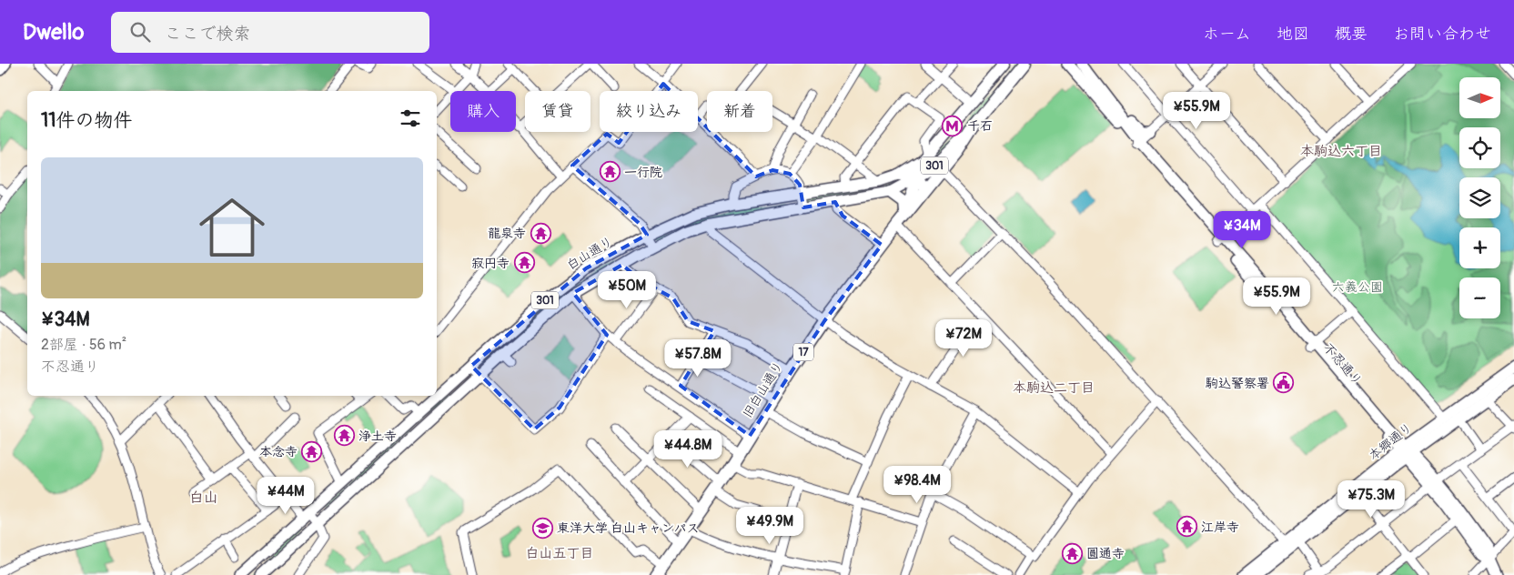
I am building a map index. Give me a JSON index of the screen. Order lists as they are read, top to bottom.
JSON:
{
  "streets": {
    "highway": ["白山通り", "17", "旧白山通り"],
    "main road": ["301", "不忍通り", "本郷通り"]
  },
  "crossings": [
    ["白山通り", "17"],
    ["17", "旧白山通り"],
    ["不忍通り", "本郷通り"]
  ],
  "districts": [
    "本駒込六丁目",
    "本駒込二丁目",
    "白山",
    "白山五丁目"
  ],
  "parks": ["六義公園"],
  "places": {
    "metro station": ["千石"],
    "temple": [
      "一行院",
      "龍泉寺",
      "寂円寺",
      "浄土寺",
      "本念寺",
      "江岸寺",
      "圓通寺"
    ],
    "public building": ["駒込警察署"],
    "school or university": ["東洋大学 白山キャンパス"]
  },
  "north": "right",
  "page": {
    "header": "Dwello",
    "search": "ここで検索",
    "nav": [
      "ホーム",
      "地図",
      "概要",
      "お問い合わせ"
    ],
    "map_buttons": ["+", "−"],
    "chip": [
      "購入",
      "賃貸",
      "絞り込み",
      "新着"
    ],
    "heading": "11件の物件",
    "price": [
      "¥55.9M",
      "¥34M",
      "¥50M",
      "¥55.9M",
      "¥72M",
      "¥57.8M",
      "¥44.8M",
      "¥98.4M",
      "¥44M",
      "¥75.3M",
      "¥49.9M"
    ],
    "list": [
      {
        "name": "¥34M",
        "note": "2部屋 · 56 m² · 不忍通り"
      }
    ]
  }
}
